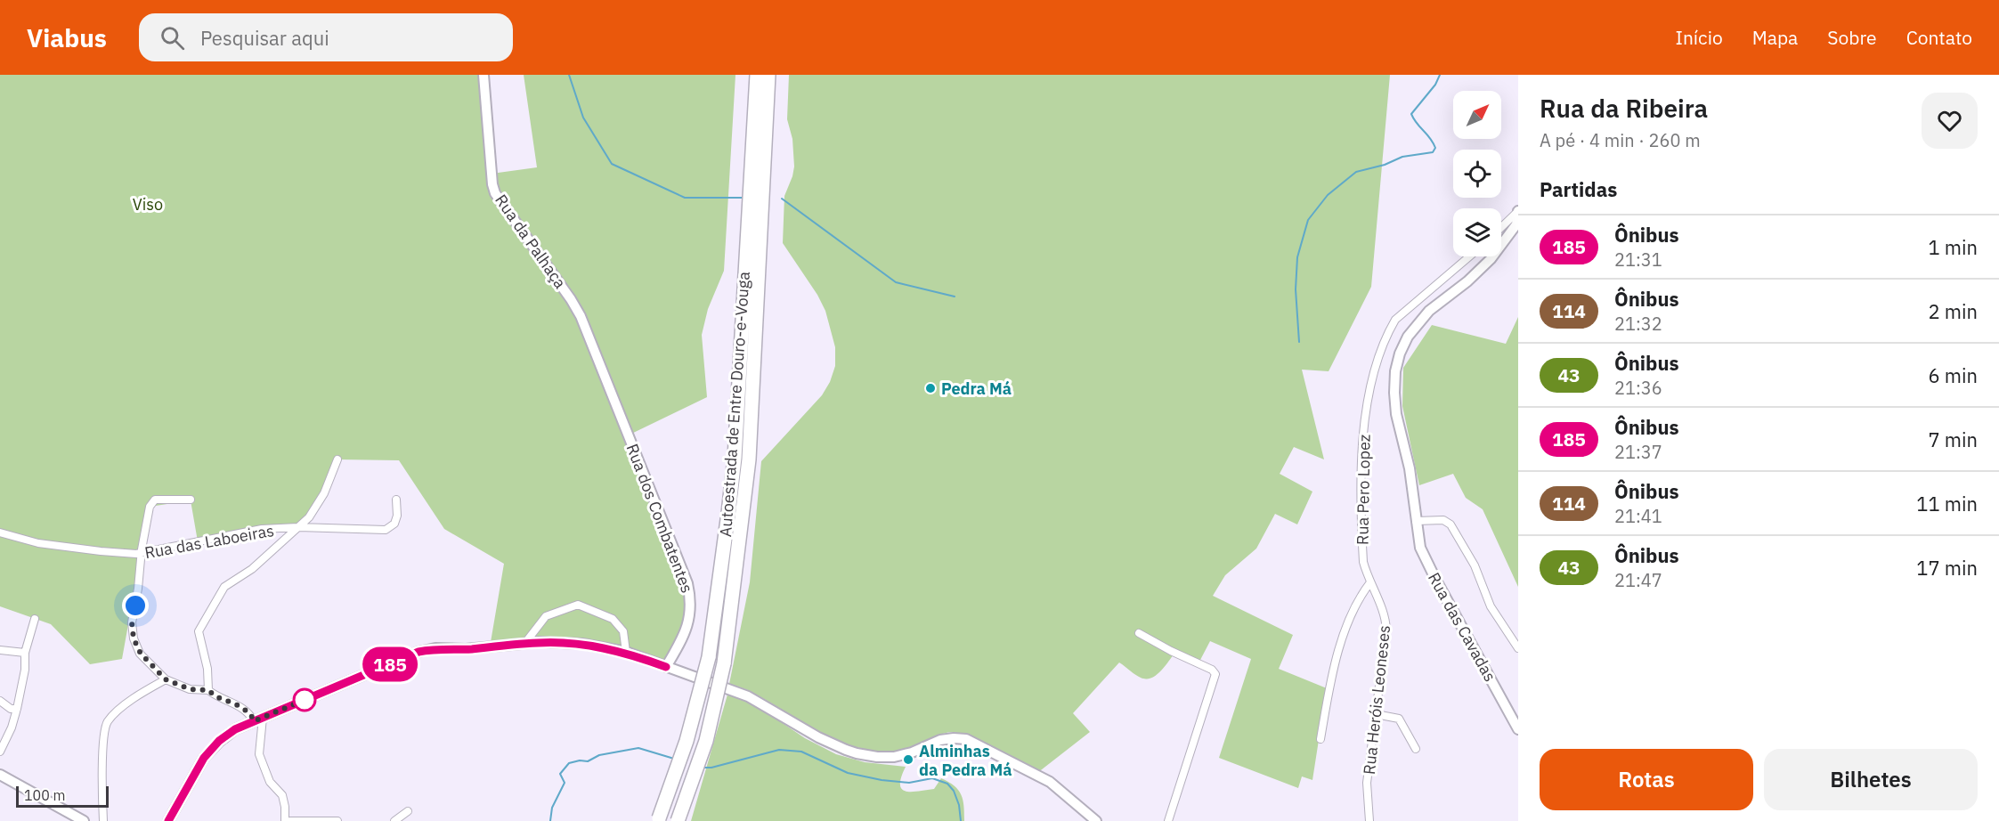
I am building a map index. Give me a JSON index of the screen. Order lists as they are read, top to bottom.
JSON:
{
  "streets": {
    "highway": ["Autoestrada de Entre Douro-e-Vouga"],
    "main road": ["Rua da Palhaça", "Rua dos Combatentes", "Rua das Cavadas"],
    "street": ["Rua Pero Lopez", "Rua das Laboeiras", "Rua Heróis Leoneses"]
  },
  "crossings": [
    ["Rua da Palhaça", "Rua dos Combatentes"],
    ["Rua Pero Lopez", "Rua Heróis Leoneses"]
  ],
  "parks": ["Viso"],
  "places": ["Pedra Má", "Alminhas da Pedra Má"],
  "lines": ["bus line 185"],
  "scale_bar": "100 m",
  "north": "top right",
  "page": {
    "header": "Viabus",
    "search": "Pesquisar aqui",
    "nav": [
      "Início",
      "Mapa",
      "Sobre",
      "Contato"
    ],
    "on_map": "185",
    "heading": [
      ["Rua da Ribeira", "A pé · 4 min · 260 m"],
      "Partidas"
    ],
    "list": [
      {
        "mark": "185",
        "name": "Ônibus",
        "note": "21:31",
        "value": "1 min"
      },
      {
        "mark": "114",
        "name": "Ônibus",
        "note": "21:32",
        "value": "2 min"
      },
      {
        "mark": "43",
        "name": "Ônibus",
        "note": "21:36",
        "value": "6 min"
      },
      {
        "mark": "185",
        "name": "Ônibus",
        "note": "21:37",
        "value": "7 min"
      },
      {
        "mark": "114",
        "name": "Ônibus",
        "note": "21:41",
        "value": "11 min"
      },
      {
        "mark": "43",
        "name": "Ônibus",
        "note": "21:47",
        "value": "17 min"
      }
    ],
    "buttons": ["Rotas", "Bilhetes"],
    "scale": "100 m"
  }
}
